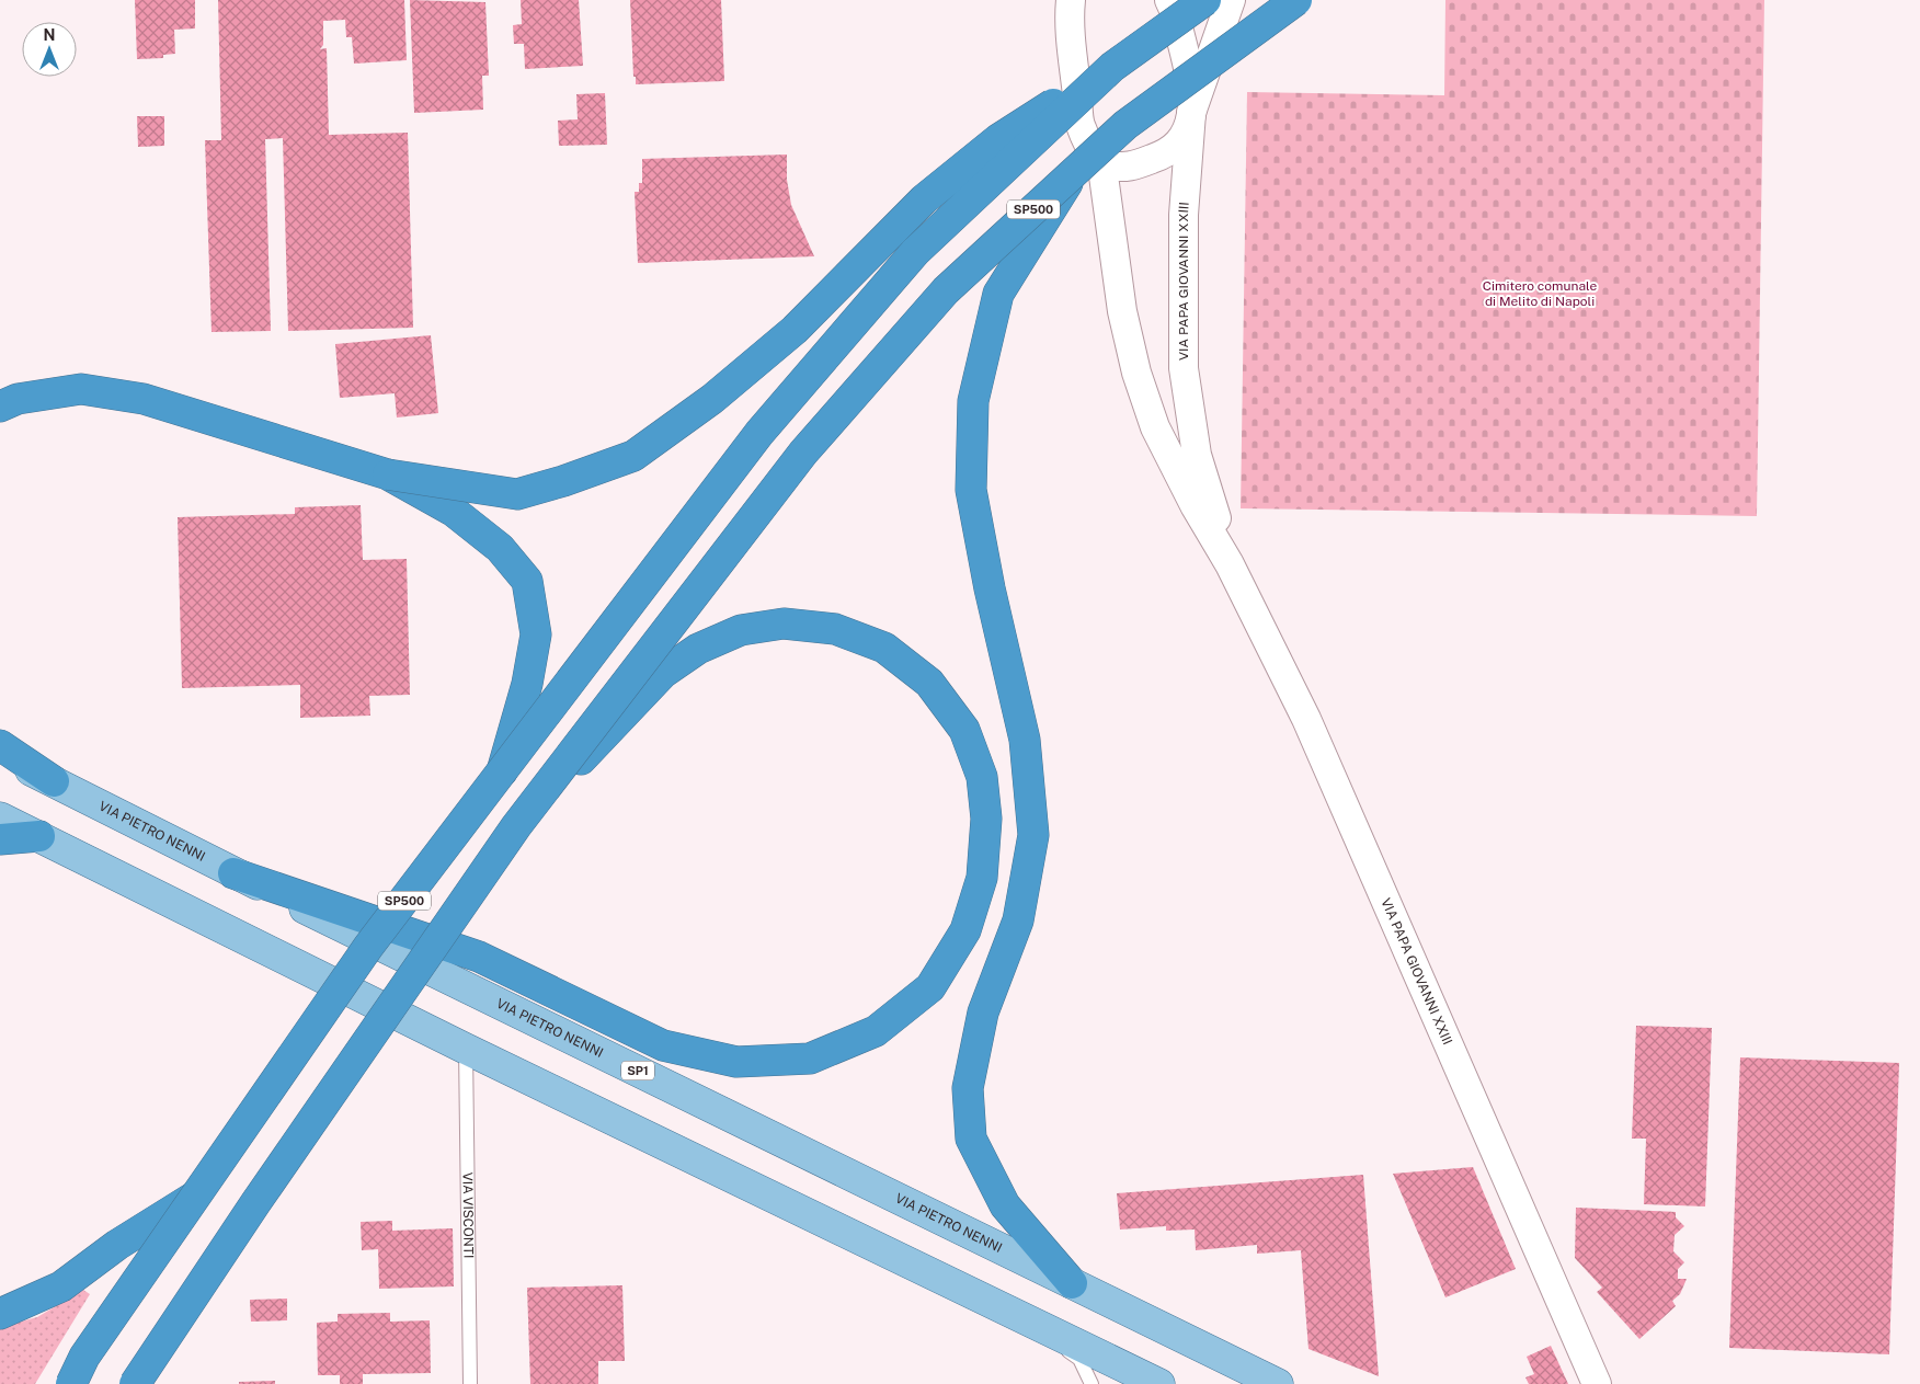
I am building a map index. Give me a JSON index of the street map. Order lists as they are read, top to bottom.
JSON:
{
  "streets": {
    "highway": ["SP500"],
    "main road": ["VIA PIETRO NENNI", "SP1"],
    "street": ["VIA PAPA GIOVANNI XXIII"],
    "lane": ["VIA VISCONTI"]
  },
  "crossings": [
    ["SP500", "VIA PAPA GIOVANNI XXIII"]
  ],
  "parks": ["Cimitero comunale di Melito di Napoli"],
  "north": "top"
}
